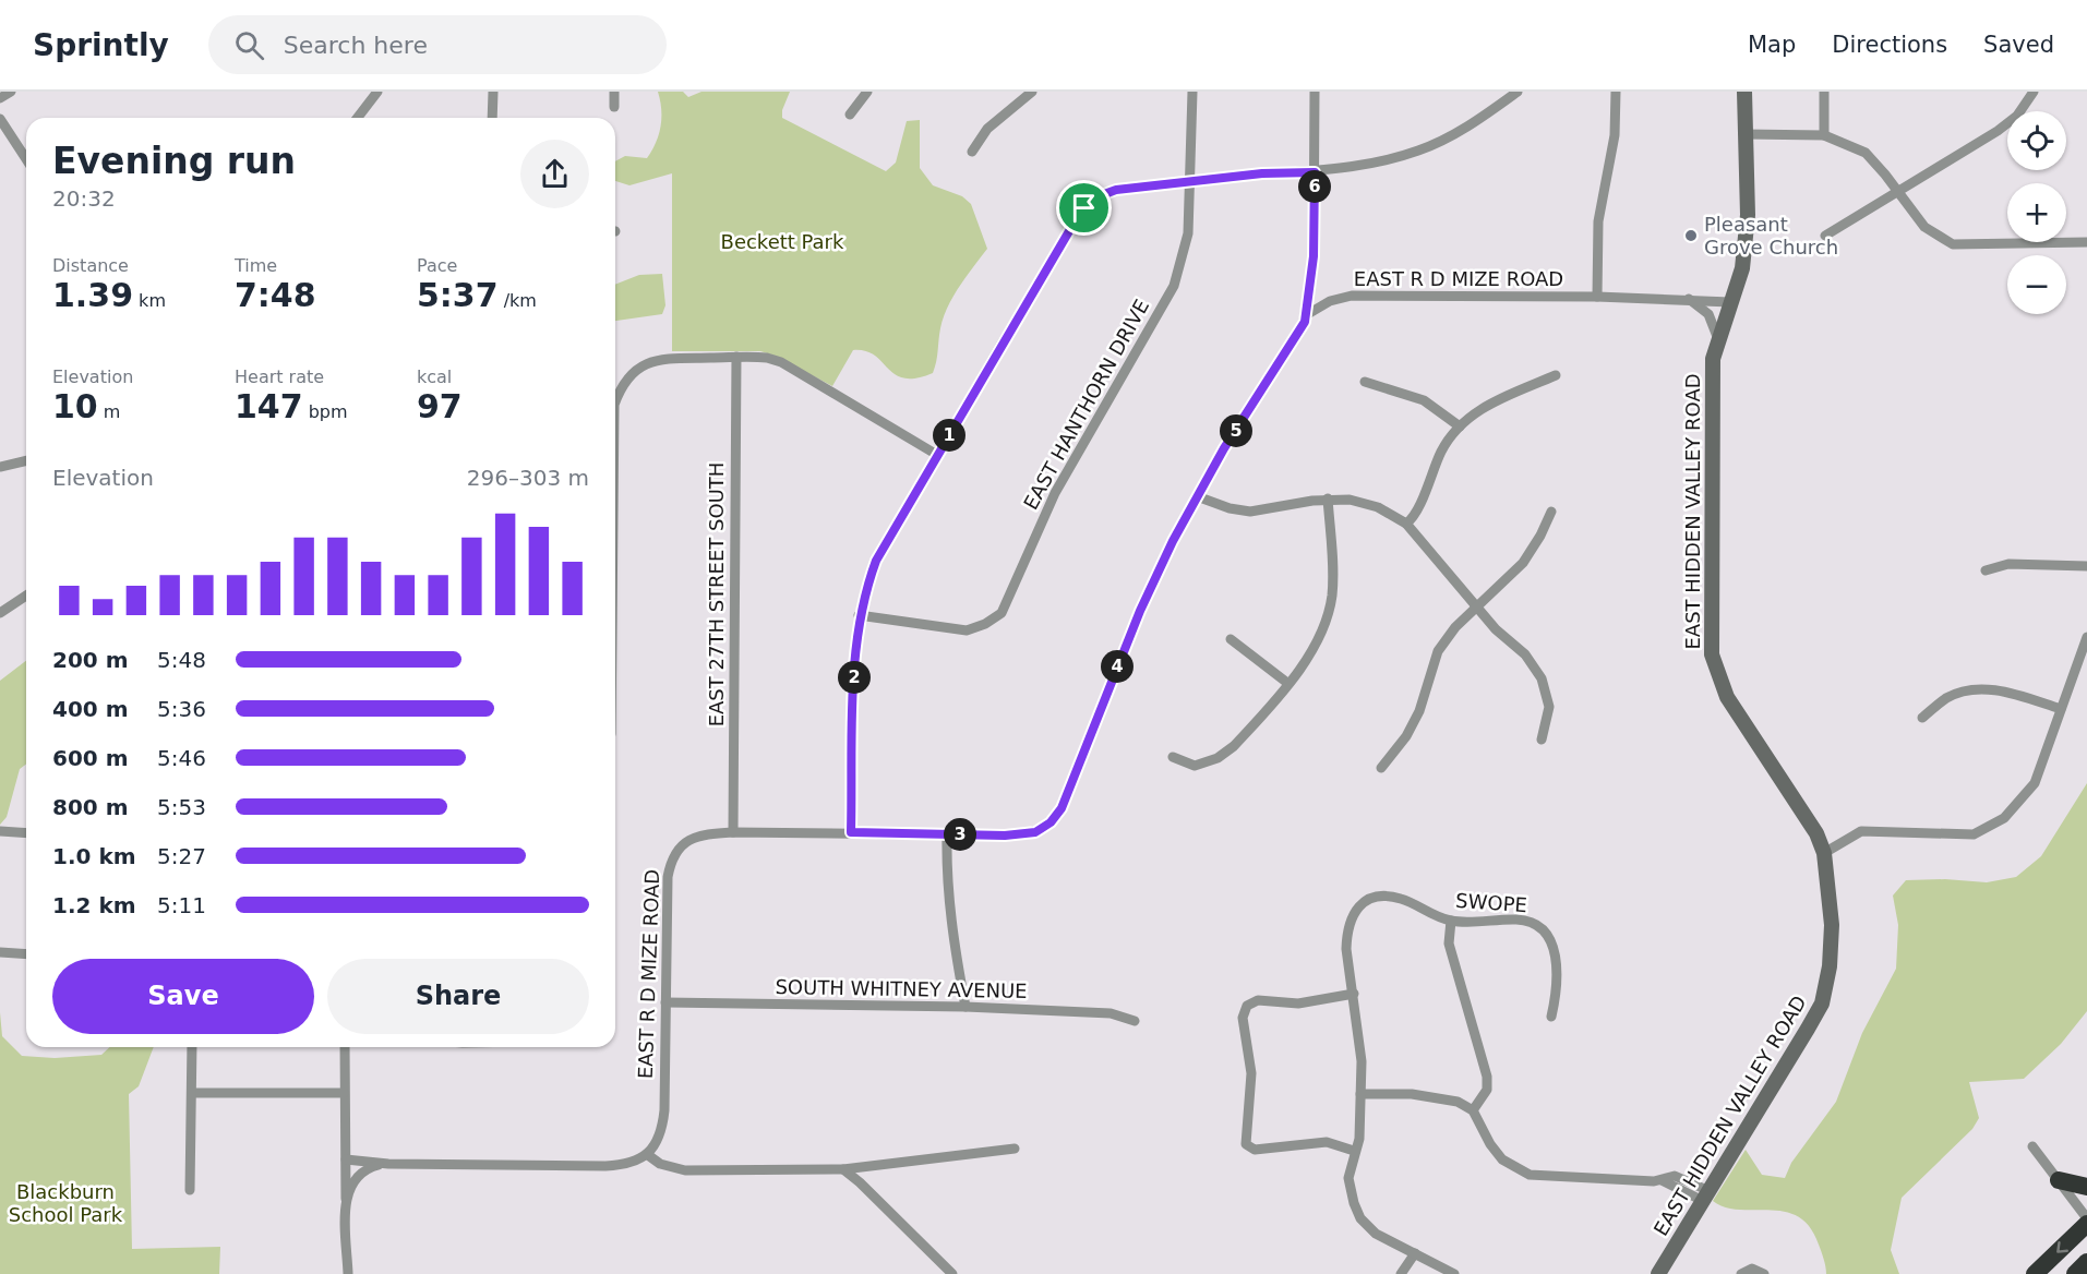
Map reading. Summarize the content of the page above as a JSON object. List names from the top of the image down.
{
  "streets": {
    "main road": ["EAST HIDDEN VALLEY ROAD"],
    "street": [
      "EAST R D MIZE ROAD",
      "EAST HANTHORN DRIVE",
      "EAST 27TH STREET SOUTH",
      "SWOPE",
      "SOUTH WHITNEY AVENUE"
    ]
  },
  "crossings": [
    ["EAST R D MIZE ROAD", "EAST HIDDEN VALLEY ROAD"],
    ["EAST R D MIZE ROAD", "EAST 27TH STREET SOUTH"],
    ["EAST R D MIZE ROAD", "SOUTH WHITNEY AVENUE"]
  ],
  "parks": ["Beckett Park", "Blackburn School Park"],
  "places": ["Pleasant Grove Church"],
  "page": {
    "header": "Sprintly",
    "search": "Search here",
    "nav": ["Map", "Directions", "Saved"],
    "map_buttons": ["+", "−"],
    "heading": ["Evening run", "20:32"],
    "pins": [
      "6",
      "5",
      "1",
      "4",
      "2",
      "3"
    ],
    "stats": [
      ["Distance", "1.39 km"],
      ["Time", "7:48"],
      ["Pace", "5:37 /km"],
      ["Elevation", "10 m"],
      ["Heart rate", "147 bpm"],
      ["kcal", "97"]
    ],
    "chart": ["Elevation", "296–303 m"],
    "list": [
      {
        "name": "200 m",
        "note": "5:48"
      },
      {
        "name": "400 m",
        "note": "5:36"
      },
      {
        "name": "600 m",
        "note": "5:46"
      },
      {
        "name": "800 m",
        "note": "5:53"
      },
      {
        "name": "1.0 km",
        "note": "5:27"
      },
      {
        "name": "1.2 km",
        "note": "5:11"
      }
    ],
    "buttons": ["Save", "Share"]
  }
}
